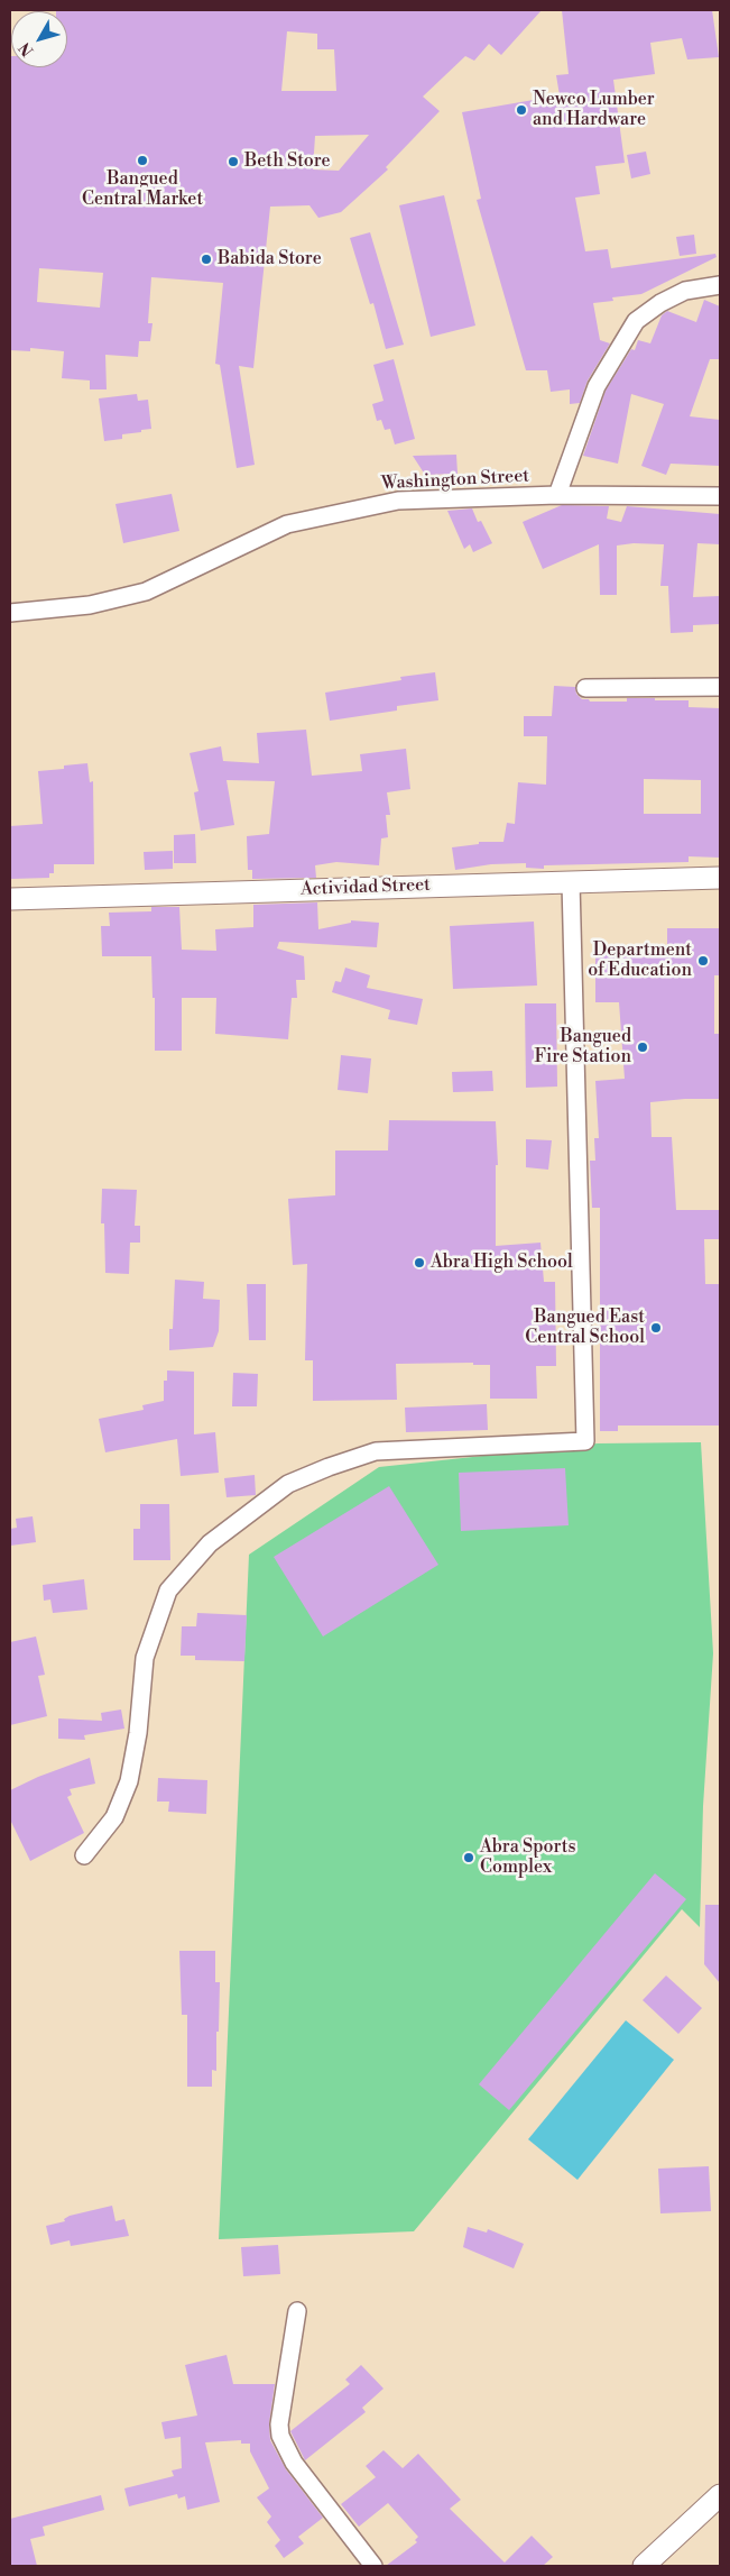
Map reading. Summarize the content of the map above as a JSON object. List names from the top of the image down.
{
  "streets": {
    "street": ["Washington Street", "Actividad Street"]
  },
  "places": [
    "Newco Lumber and Hardware",
    "Bangued Central Market",
    "Beth Store",
    "Babida Store",
    "Department of Education",
    "Bangued Fire Station",
    "Abra High School",
    "Bangued East Central School",
    "Abra Sports Complex"
  ],
  "north": "bottom left"
}
